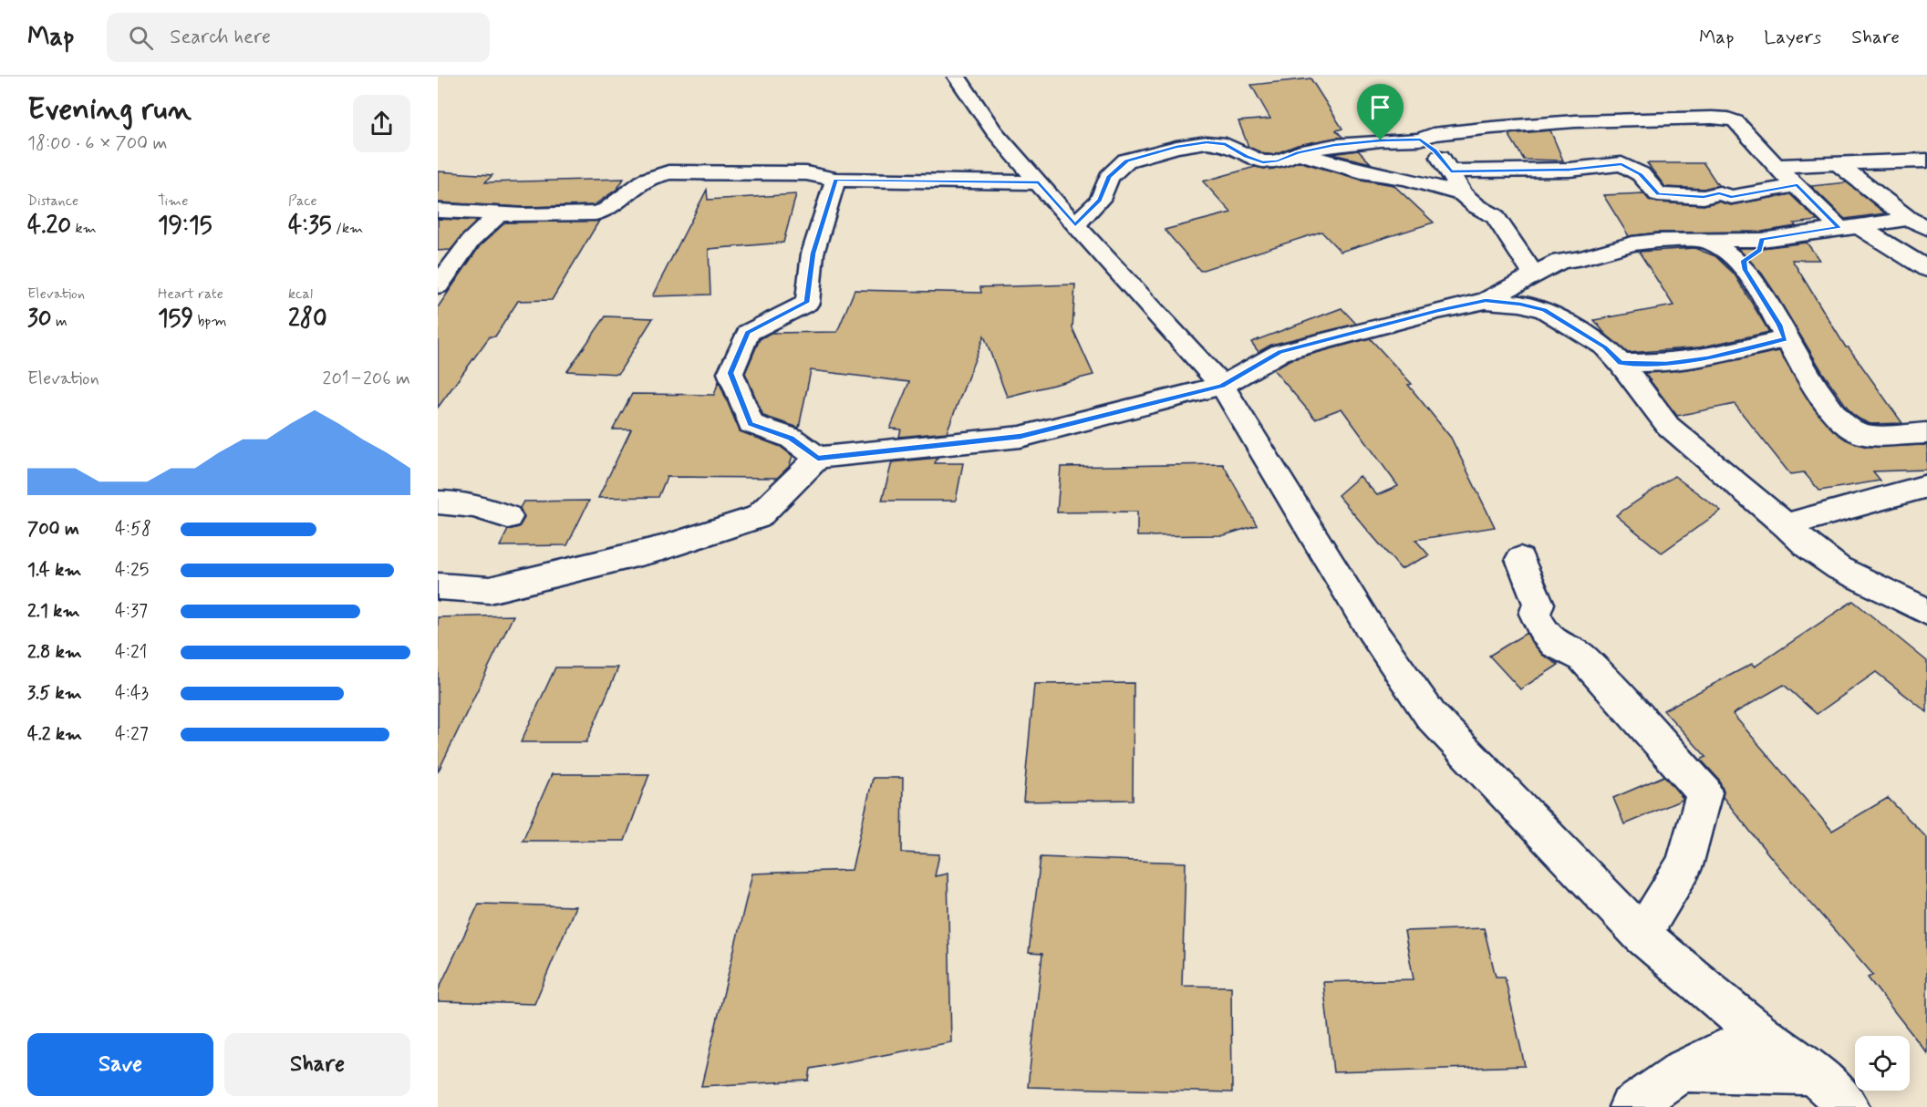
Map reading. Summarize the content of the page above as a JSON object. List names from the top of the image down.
{
  "page": {
    "header": "Map",
    "search": "Search here",
    "nav": ["Map", "Layers", "Share"],
    "heading": ["Evening run", "18:00 · 6 × 700 m"],
    "stats": [
      ["Distance", "4.20 km"],
      ["Time", "19:15"],
      ["Pace", "4:35 /km"],
      ["Elevation", "30 m"],
      ["Heart rate", "159 bpm"],
      ["kcal", "280"]
    ],
    "chart": ["Elevation", "201–206 m"],
    "list": [
      {
        "name": "700 m",
        "note": "4:58"
      },
      {
        "name": "1.4 km",
        "note": "4:25"
      },
      {
        "name": "2.1 km",
        "note": "4:37"
      },
      {
        "name": "2.8 km",
        "note": "4:21"
      },
      {
        "name": "3.5 km",
        "note": "4:43"
      },
      {
        "name": "4.2 km",
        "note": "4:27"
      }
    ],
    "buttons": ["Save", "Share"]
  }
}
